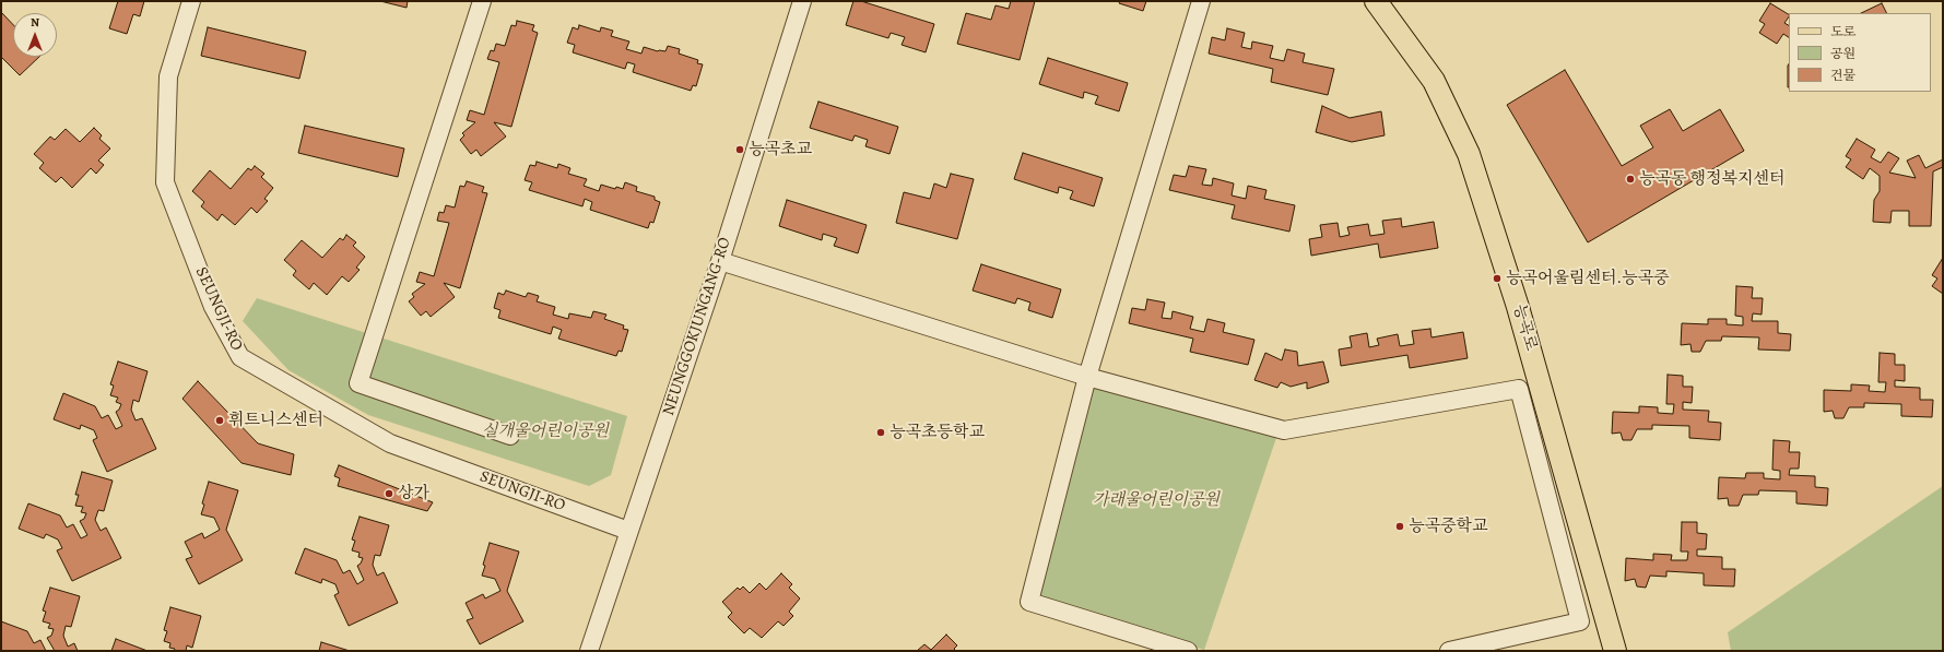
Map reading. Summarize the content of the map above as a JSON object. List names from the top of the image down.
{
  "streets": {
    "main road": ["능곡로"],
    "street": ["SEUNGJI-RO", "NEUNGGOKJUNGANG-RO"]
  },
  "crossings": [
    ["SEUNGJI-RO", "NEUNGGOKJUNGANG-RO"]
  ],
  "parks": ["실개울어린이공원", "가래울어린이공원"],
  "places": [
    "능곡초교",
    "능곡동 행정복지센터",
    "능곡어울림센터.능곡중",
    "휘트니스센터",
    "능곡초등학교",
    "상가",
    "능곡중학교"
  ],
  "legend": ["도로", "공원", "건물"],
  "north": "top"
}
